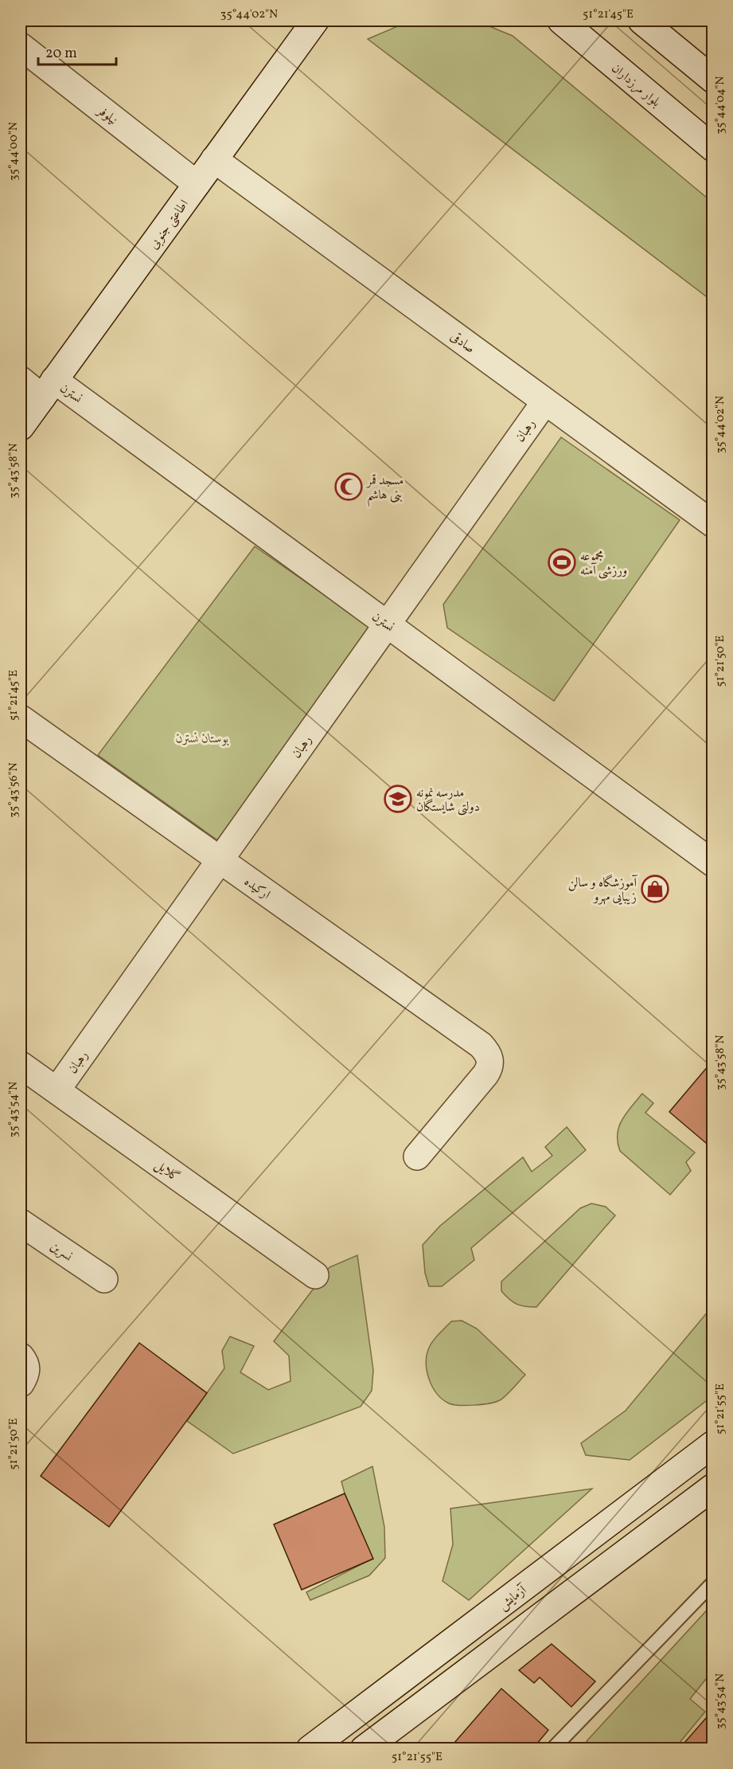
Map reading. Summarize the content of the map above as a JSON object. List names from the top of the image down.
{
  "streets": {
    "street": [
      "بلوار مرزداران",
      "نیلوفر",
      "اطاعتی جنوبی",
      "صادقی",
      "نسترن",
      "رهبان",
      "ارکیده",
      "گلایل",
      "نسرین",
      "آزمایش"
    ]
  },
  "crossings": [
    ["نیلوفر", "اطاعتی جنوبی"],
    ["اطاعتی جنوبی", "صادقی"],
    ["اطاعتی جنوبی", "نسترن"],
    ["صادقی", "رهبان"],
    ["نسترن", "رهبان"],
    ["رهبان", "ارکیده"],
    ["رهبان", "گلایل"]
  ],
  "parks": ["بوستان نسترن"],
  "places": {
    "mosque": ["مسجد قمر بنی هاشم"],
    "sports": ["مجموعه ورزشی آمنه"],
    "school or university": ["مدرسه نمونه دولتی شایستگان"],
    "shop": ["آموزشگاه و سالن زیبایی مهرو"]
  },
  "scale_bar": "20 m",
  "coordinates": [
    "35°44'02\"N",
    "51°21'45\"E",
    "35°44'04\"N",
    "35°44'00\"N",
    "35°43'58\"N",
    "51°21'50\"E",
    "35°43'56\"N",
    "35°43'54\"N",
    "51°21'55\"E"
  ]
}
